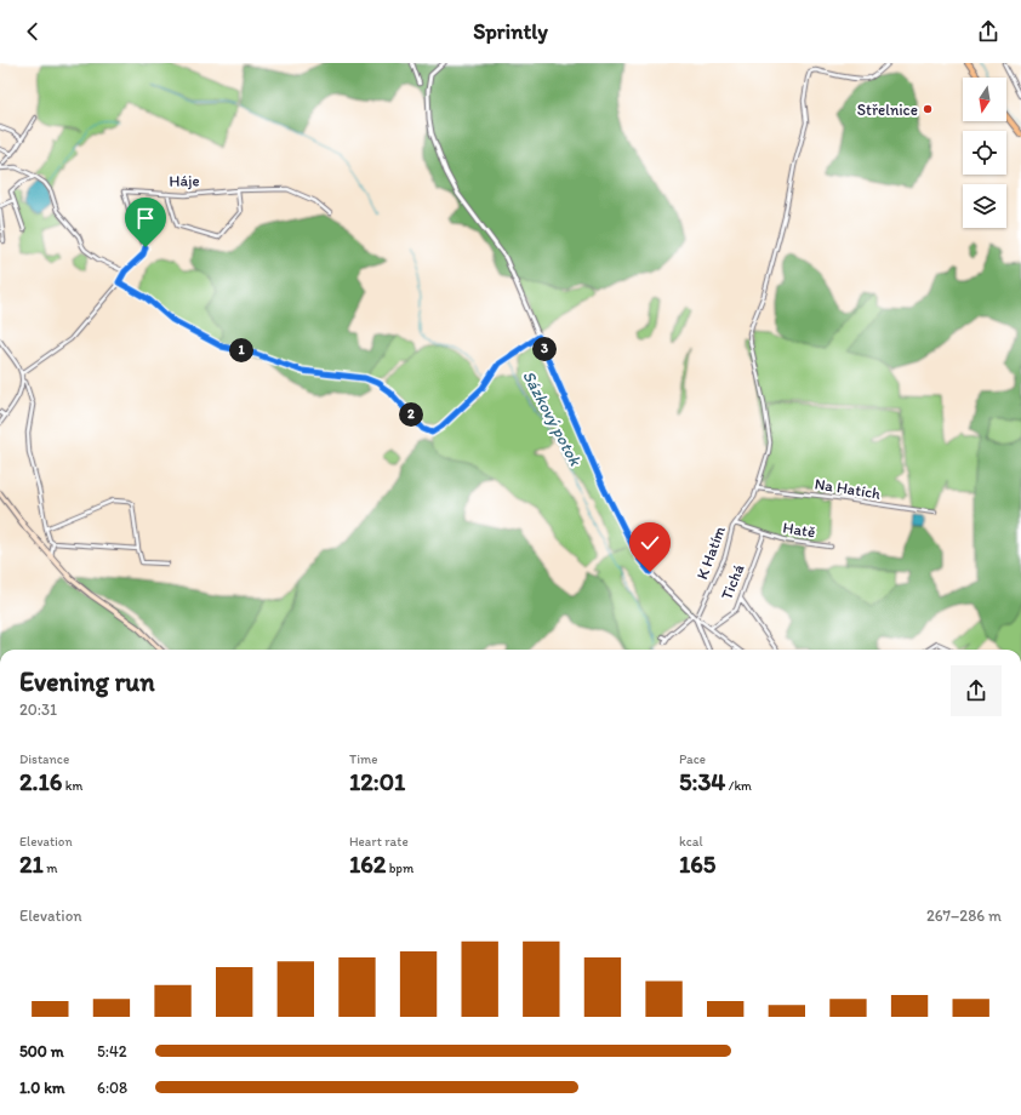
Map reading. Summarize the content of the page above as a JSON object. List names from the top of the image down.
{
  "streets": {
    "street": [
      "Háje",
      "Na Hatích",
      "Hatě",
      "K Hatím",
      "Tichá"
    ]
  },
  "crossings": [
    ["Hatě", "K Hatím"],
    ["Hatě", "Tichá"],
    ["K Hatím", "Tichá"]
  ],
  "water": ["Sázkový potok"],
  "places": ["Střelnice"],
  "north": "bottom",
  "page": {
    "header": "Sprintly",
    "pins": ["3", "1", "2"],
    "heading": ["Evening run", "20:31"],
    "stats": [
      ["Distance", "2.16 km"],
      ["Time", "12:01"],
      ["Pace", "5:34 /km"],
      ["Elevation", "21 m"],
      ["Heart rate", "162 bpm"],
      ["kcal", "165"]
    ],
    "chart": ["Elevation", "267–286 m"],
    "list": [
      {
        "name": "500 m",
        "note": "5:42"
      },
      {
        "name": "1.0 km",
        "note": "6:08"
      }
    ]
  }
}
